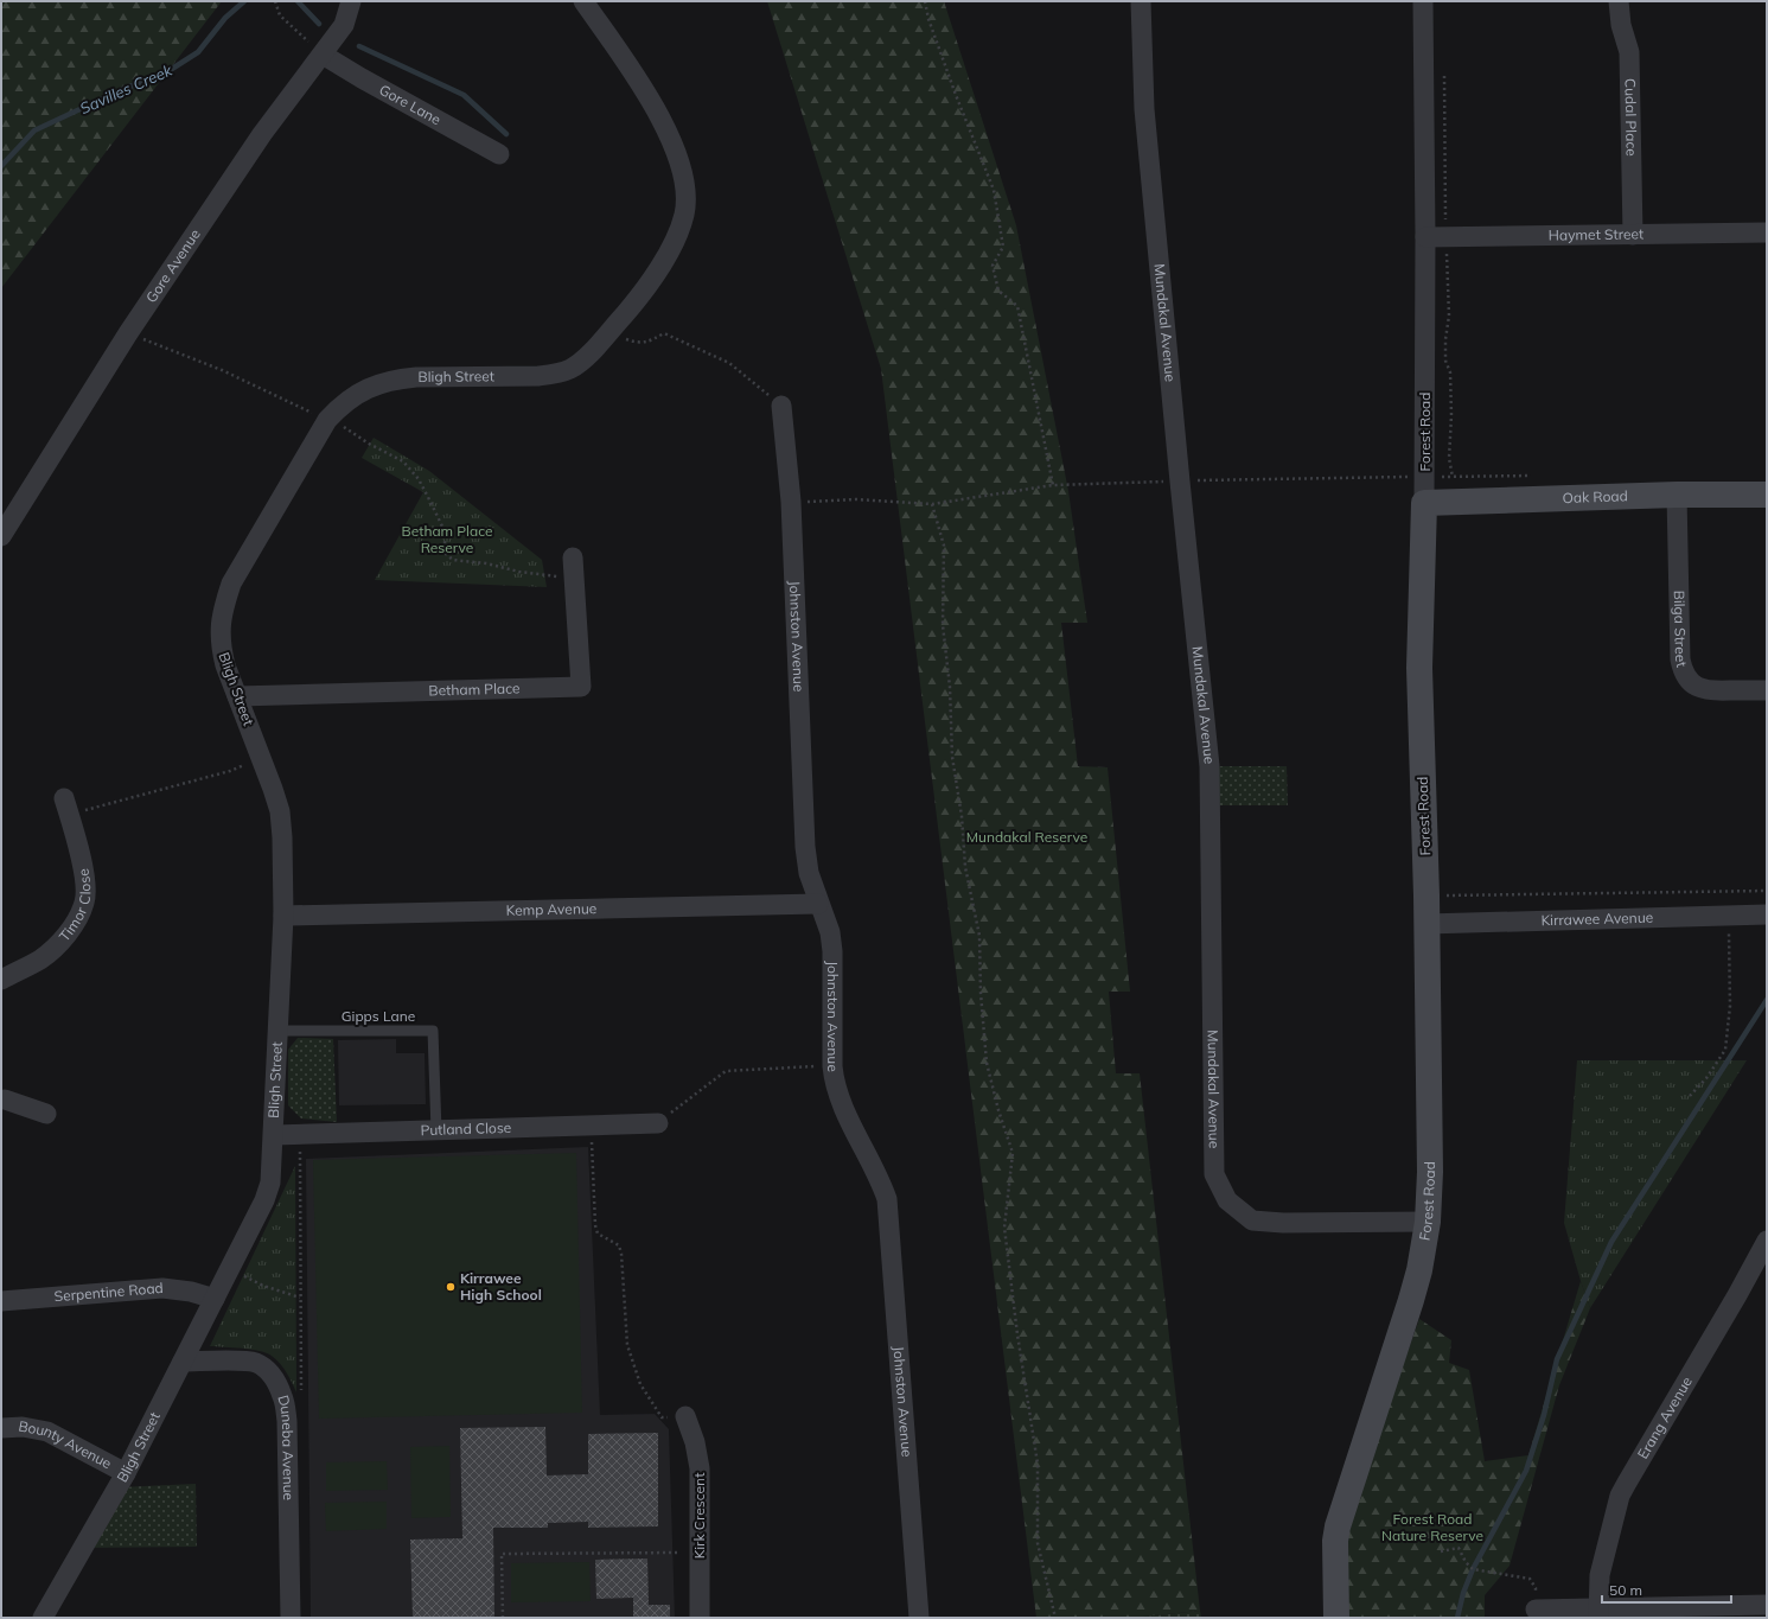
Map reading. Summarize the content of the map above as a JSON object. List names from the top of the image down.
{
  "streets": {
    "street": [
      "Gore Lane",
      "Cudal Place",
      "Haymet Street",
      "Gore Avenue",
      "Mundakal Avenue",
      "Bligh Street",
      "Forest Road",
      "Oak Road",
      "Bilga Street",
      "Johnston Avenue",
      "Betham Place",
      "Timor Close",
      "Kemp Avenue",
      "Kirrawee Avenue",
      "Putland Close",
      "Serpentine Road",
      "Erang Avenue",
      "Bounty Avenue",
      "Duneba Avenue",
      "Kirk Crescent"
    ],
    "lane": ["Gipps Lane"]
  },
  "crossings": [
    ["Gore Lane", "Gore Avenue"],
    ["Cudal Place", "Haymet Street"],
    ["Haymet Street", "Forest Road"],
    ["Mundakal Avenue", "Forest Road"],
    ["Bligh Street", "Betham Place"],
    ["Bligh Street", "Kemp Avenue"],
    ["Bligh Street", "Gipps Lane"],
    ["Bligh Street", "Putland Close"],
    ["Bligh Street", "Serpentine Road"],
    ["Bligh Street", "Bounty Avenue"],
    ["Bligh Street", "Duneba Avenue"],
    ["Forest Road", "Oak Road"],
    ["Forest Road", "Kirrawee Avenue"],
    ["Oak Road", "Bilga Street"],
    ["Johnston Avenue", "Kemp Avenue"],
    ["Gipps Lane", "Putland Close"]
  ],
  "water": ["Savilles Creek"],
  "parks": ["Betham Place Reserve", "Mundakal Reserve", "Forest Road Nature Reserve"],
  "places": ["Kirrawee High School"],
  "scale_bar": "50 m"
}
